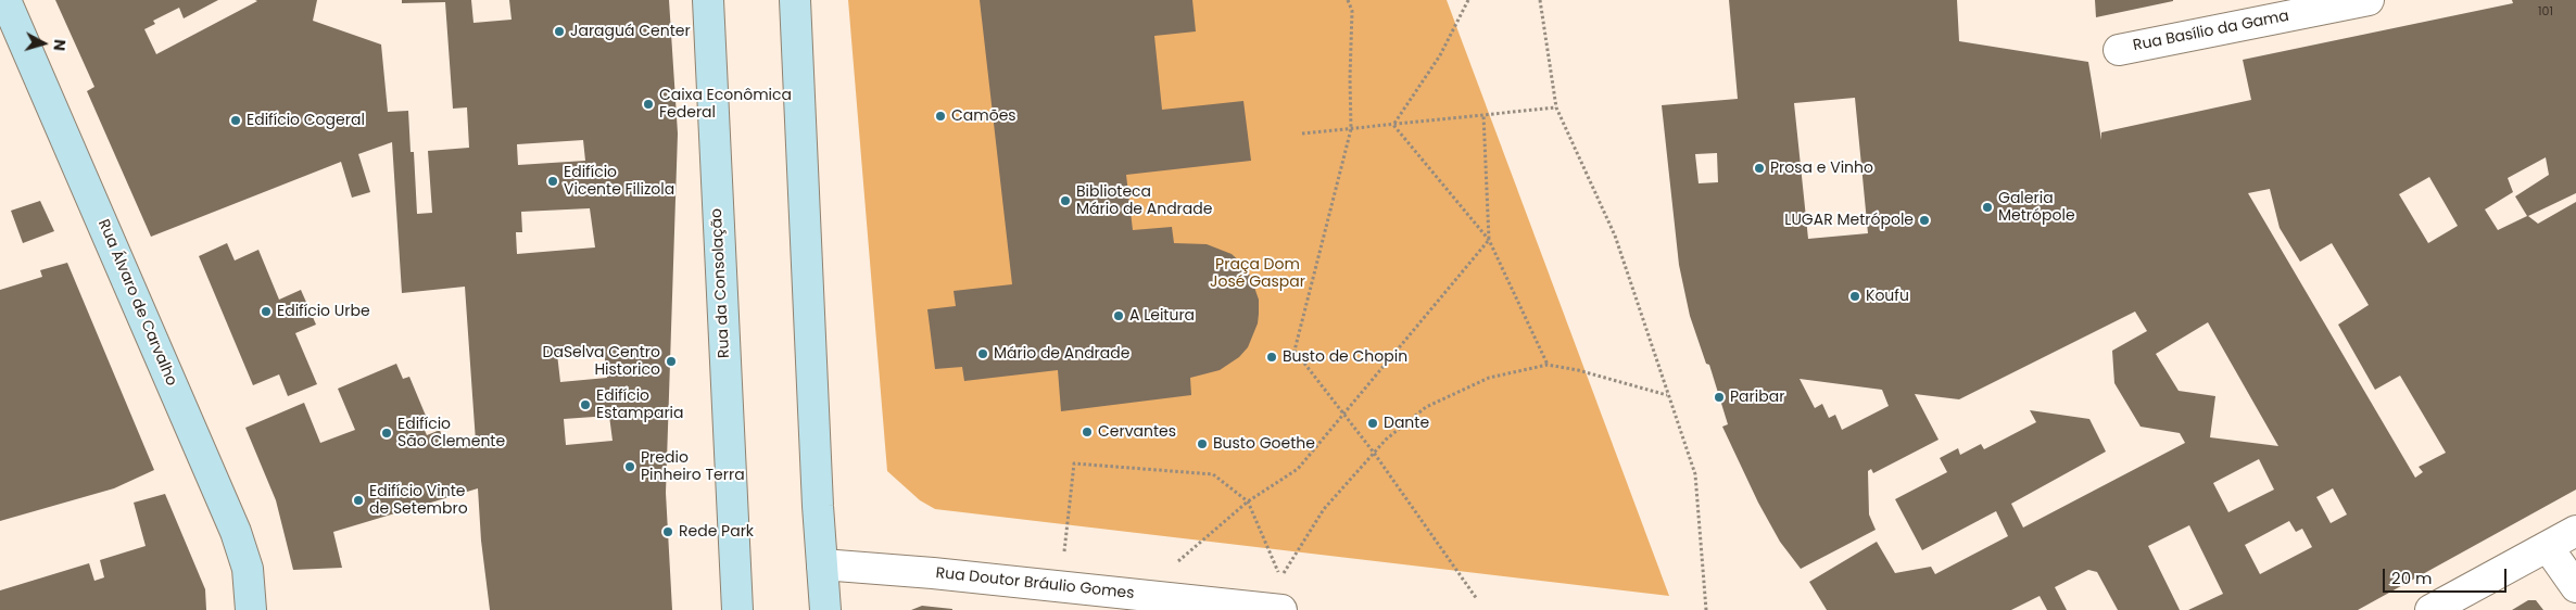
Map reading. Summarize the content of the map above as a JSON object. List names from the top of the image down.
{
  "streets": {
    "street": [
      "Rua Basílio da Gama",
      "Rua da Consolação",
      "Rua Álvaro de Carvalho",
      "Rua Doutor Bráulio Gomes"
    ]
  },
  "parks": ["Praça Dom José Gaspar"],
  "places": [
    "Jaraguá Center",
    "Caixa Econômica Federal",
    "Camões",
    "Edifício Cogeral",
    "Prosa e Vinho",
    "Edifício Vicente Filizola",
    "Biblioteca Mário de Andrade",
    "Galeria Metrópole",
    "LUGAR Metrópole",
    "Koufu",
    "Edifício Urbe",
    "A Leitura",
    "Mário de Andrade",
    "Busto de Chopin",
    "DaSelva Centro Historico",
    "Paribar",
    "Edifício Estamparia",
    "Dante",
    "Cervantes",
    "Edifício São Clemente",
    "Busto Goethe",
    "Predio Pinheiro Terra",
    "Edifício Vinte de Setembro",
    "Rede Park"
  ],
  "house_numbers": ["101"],
  "scale_bar": "20 m",
  "north": "right"
}
